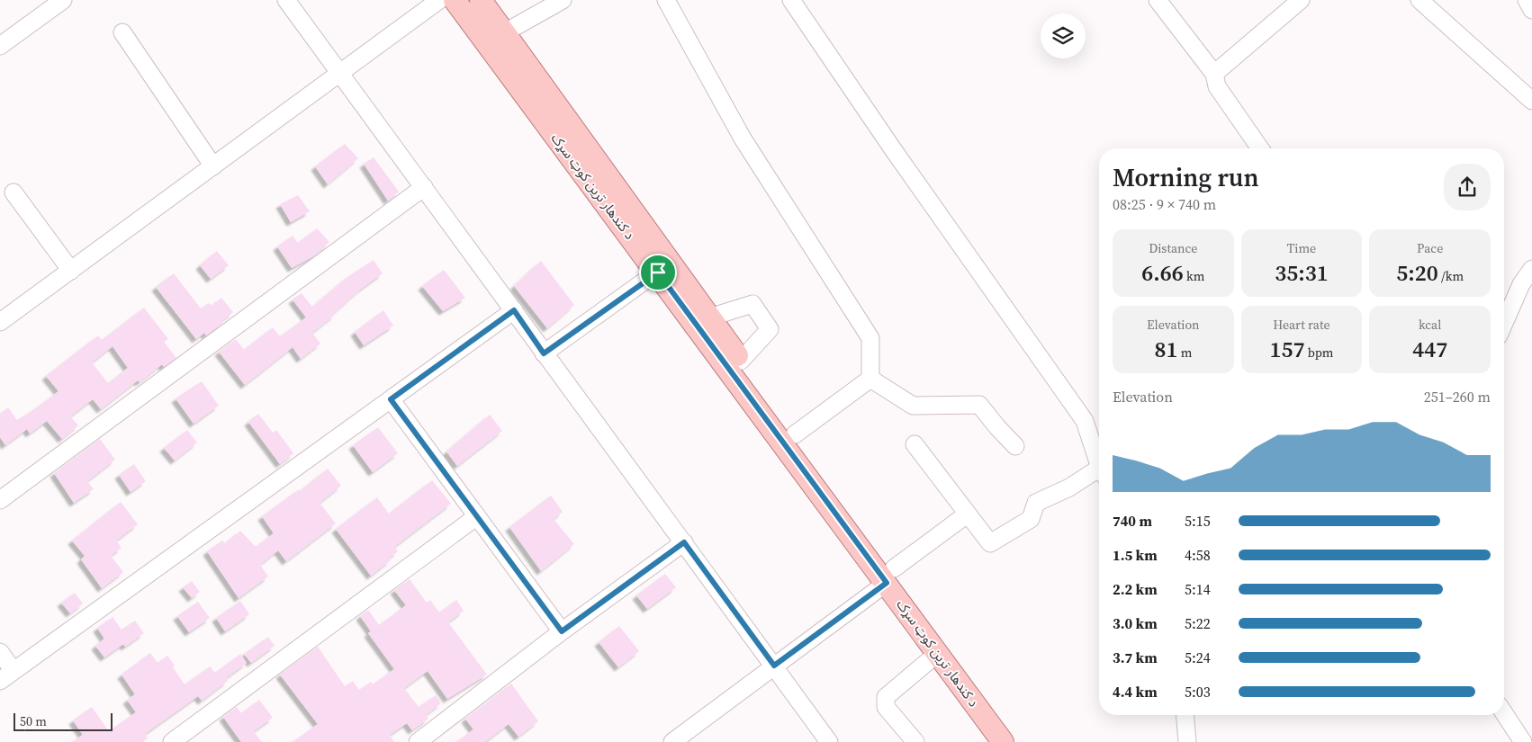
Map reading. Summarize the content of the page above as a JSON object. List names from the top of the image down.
{
  "streets": {
    "main road": ["د کندهار ترين کوټ سړک"]
  },
  "scale_bar": "50 m",
  "page": {
    "heading": ["Morning run", "08:25 · 9 × 740 m"],
    "stats": [
      ["Distance", "6.66 km"],
      ["Time", "35:31"],
      ["Pace", "5:20 /km"],
      ["Elevation", "81 m"],
      ["Heart rate", "157 bpm"],
      ["kcal", "447"]
    ],
    "chart": ["Elevation", "251–260 m"],
    "list": [
      {
        "name": "740 m",
        "note": "5:15"
      },
      {
        "name": "1.5 km",
        "note": "4:58"
      },
      {
        "name": "2.2 km",
        "note": "5:14"
      },
      {
        "name": "3.0 km",
        "note": "5:22"
      },
      {
        "name": "3.7 km",
        "note": "5:24"
      },
      {
        "name": "4.4 km",
        "note": "5:03"
      }
    ],
    "scale": "50 m"
  }
}
